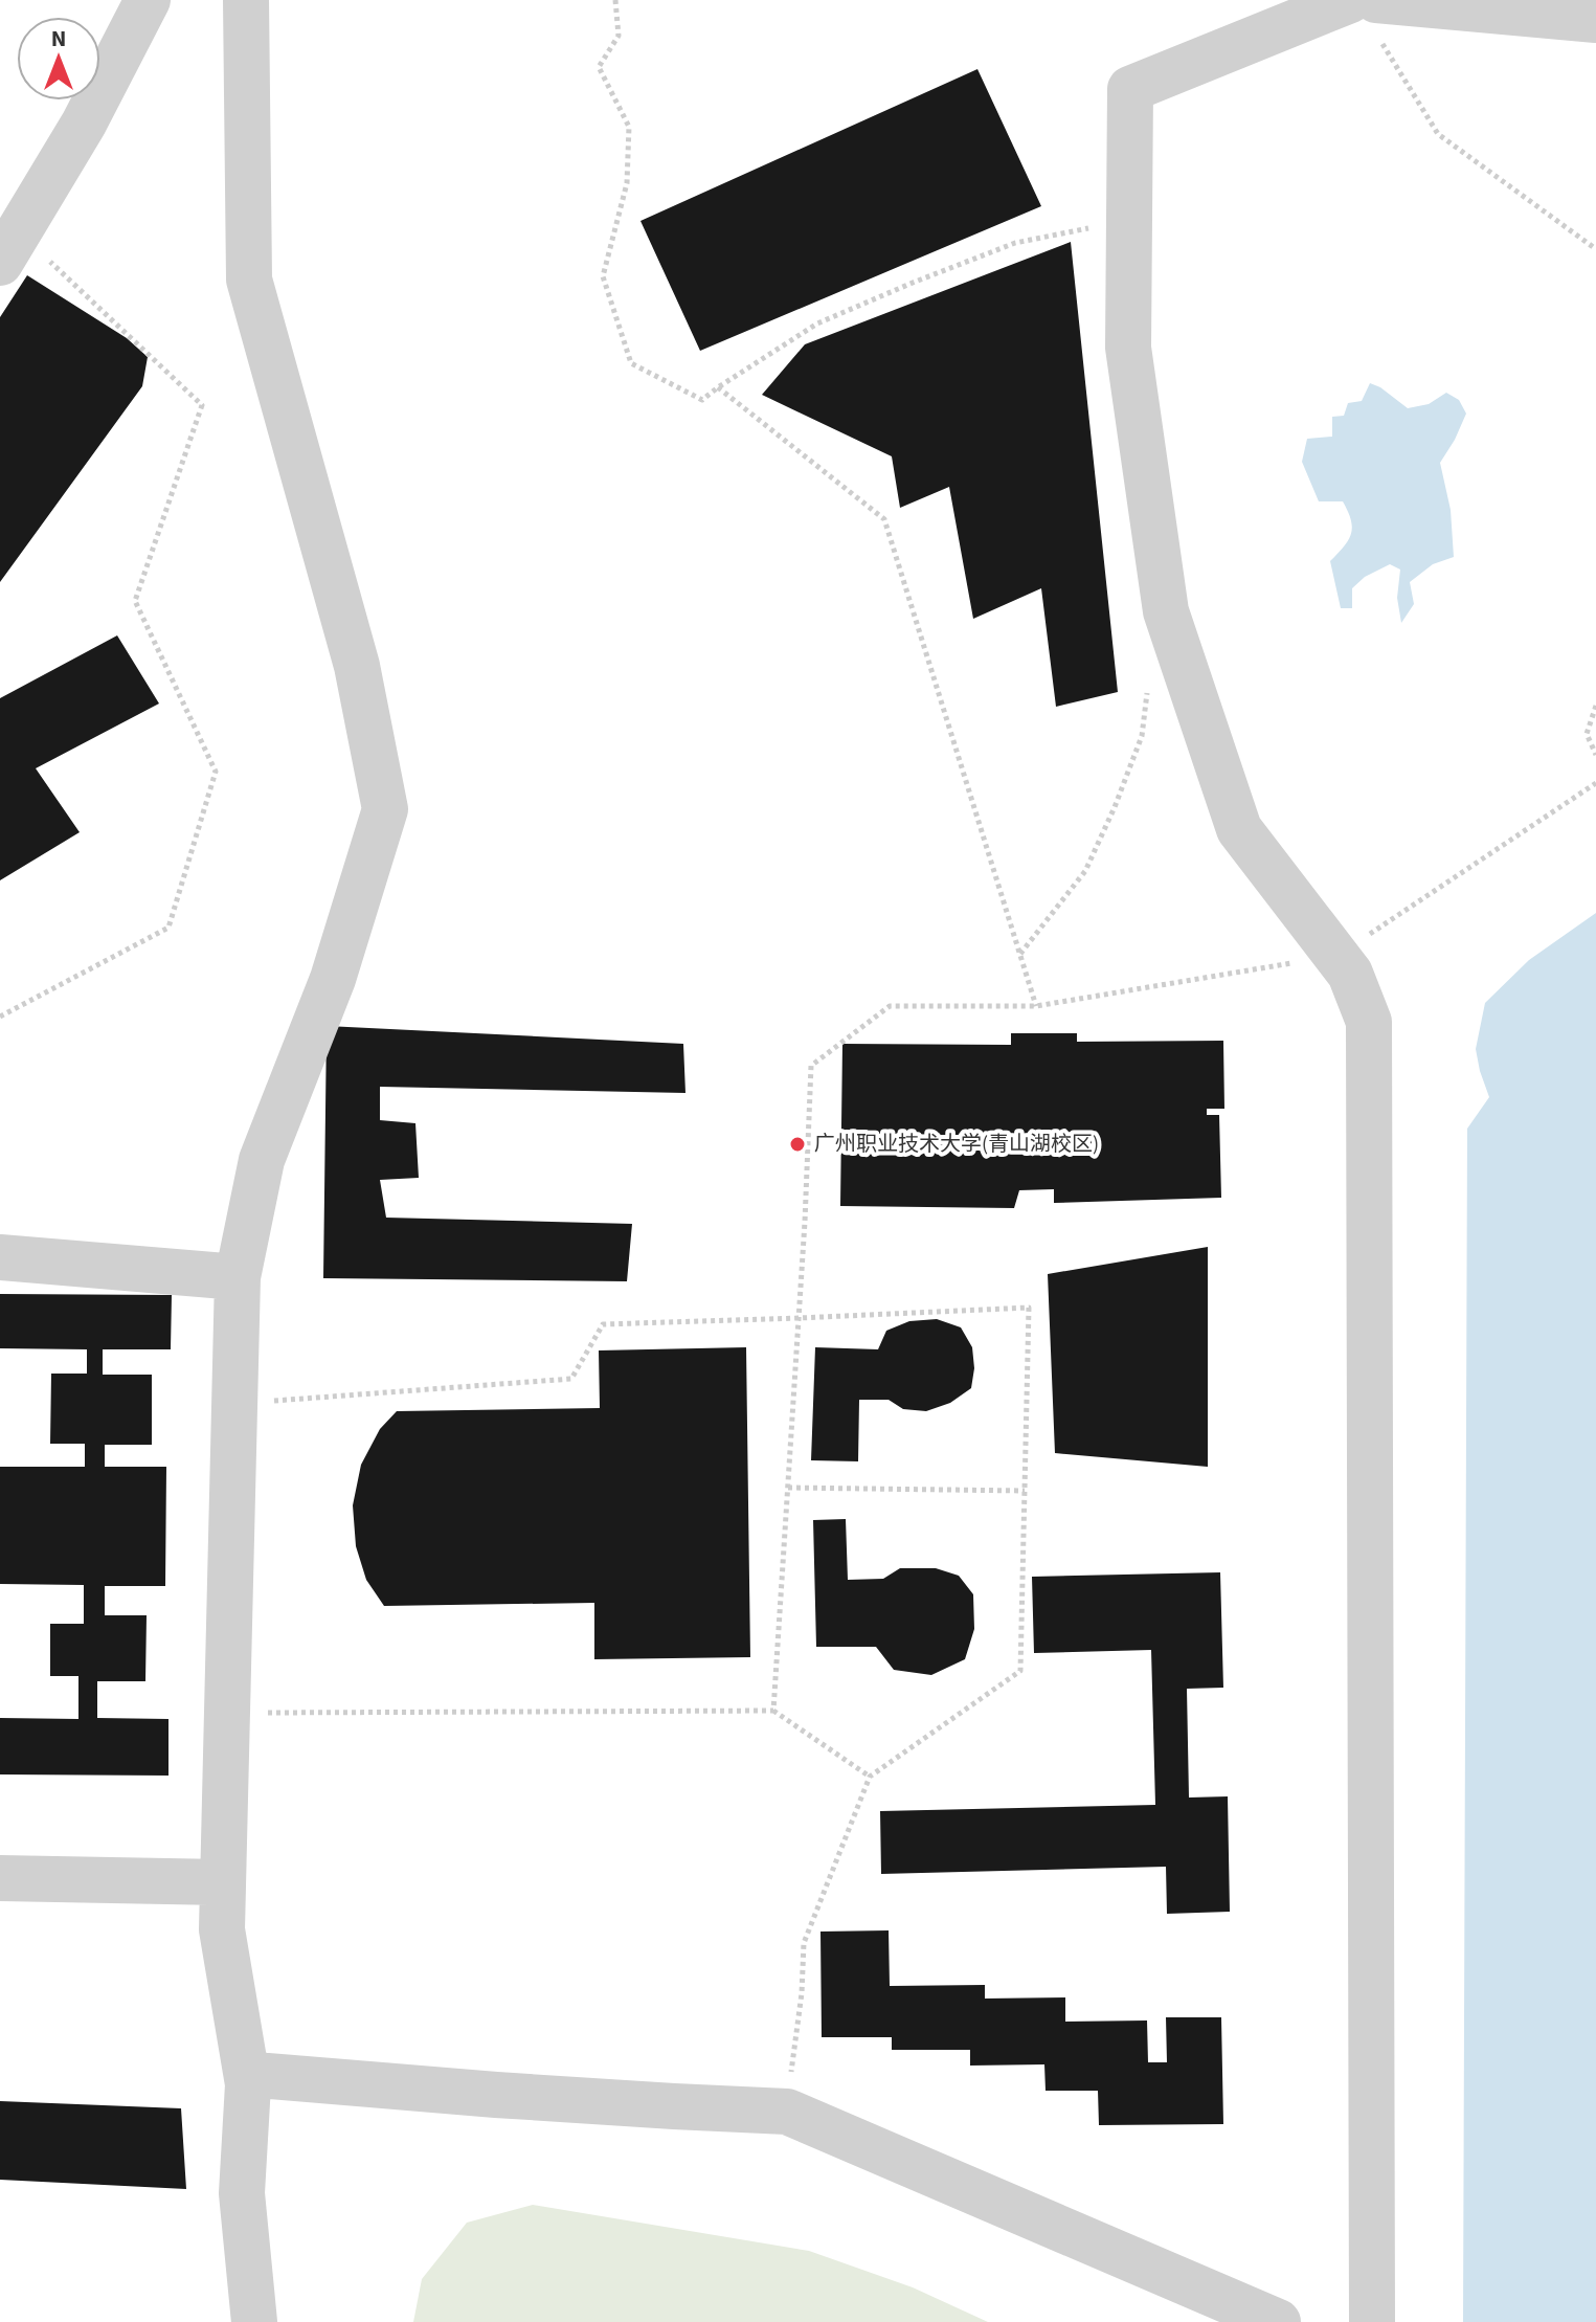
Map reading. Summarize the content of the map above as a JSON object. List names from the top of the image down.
{
  "places": ["广州职业技术大学(青山湖校区)"],
  "north": "top"
}
